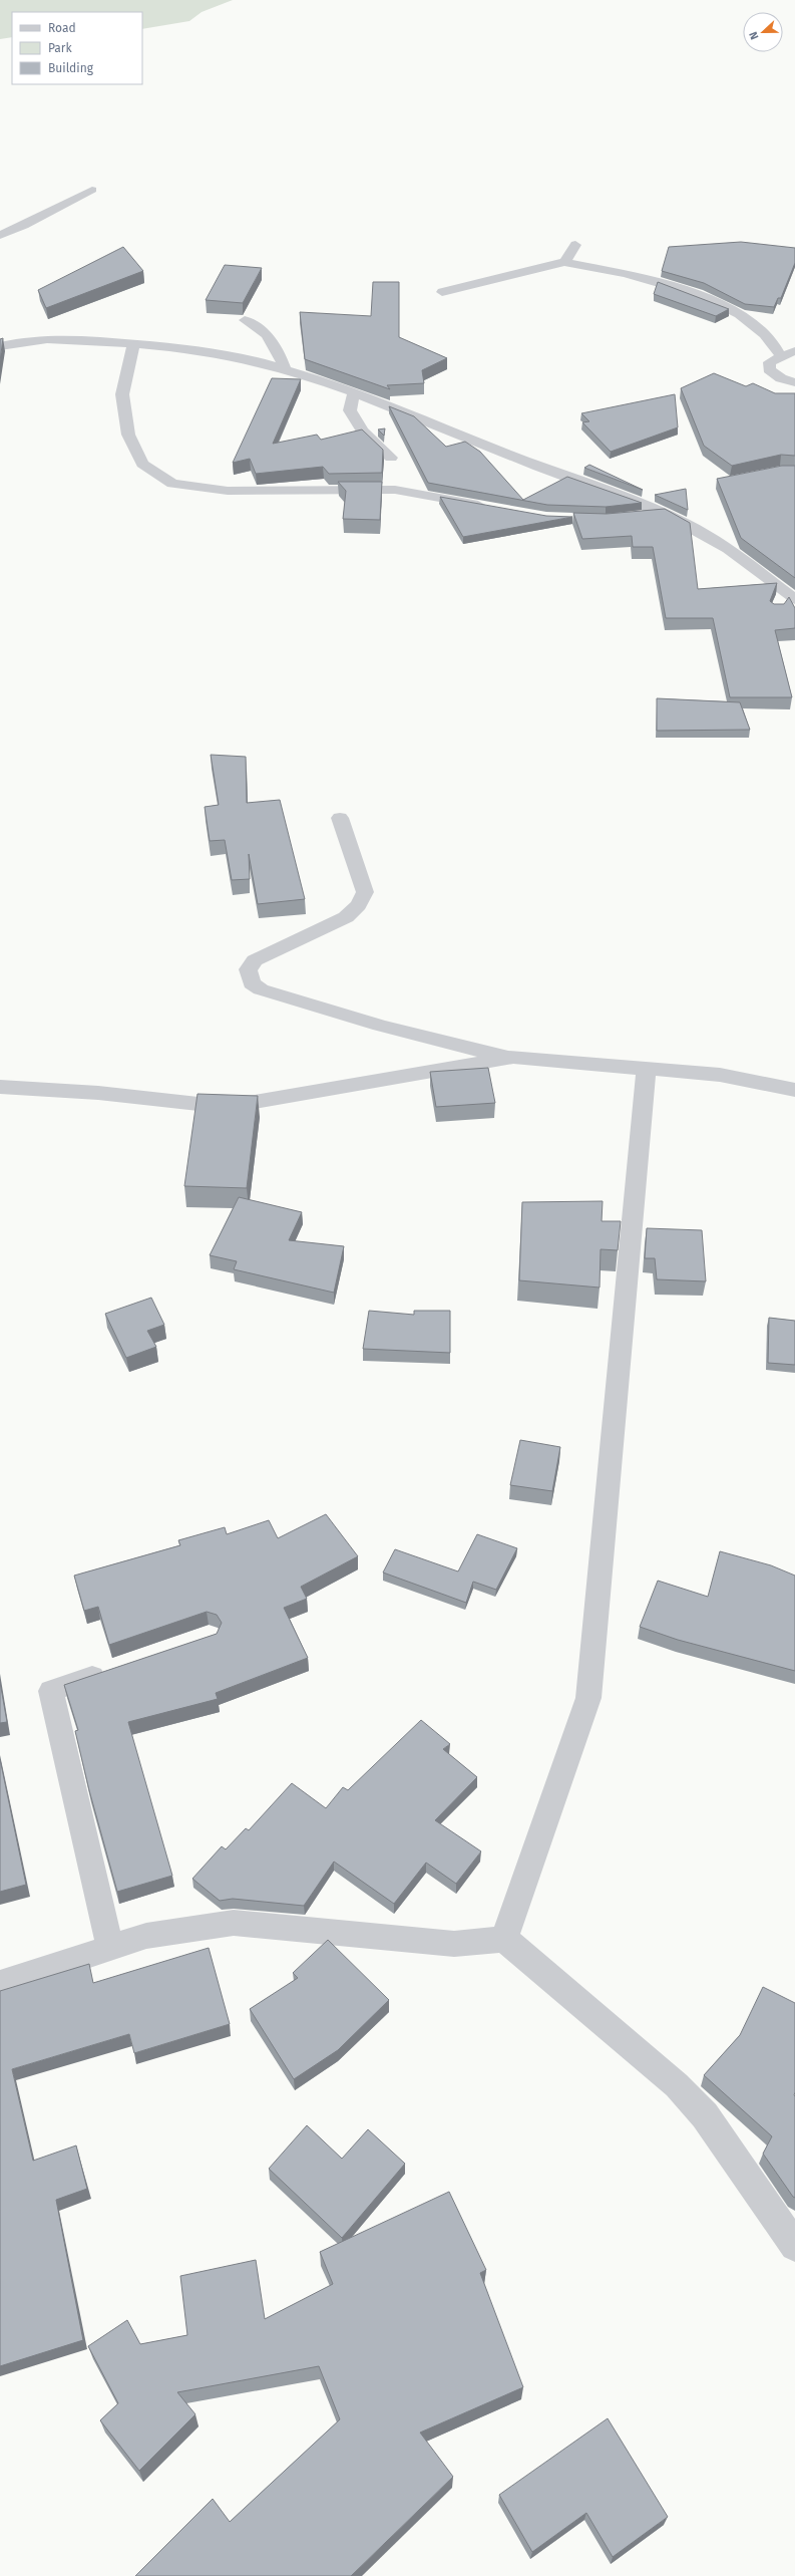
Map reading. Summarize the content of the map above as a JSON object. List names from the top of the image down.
{
  "legend": ["Road", "Park", "Building"],
  "north": "left"
}
